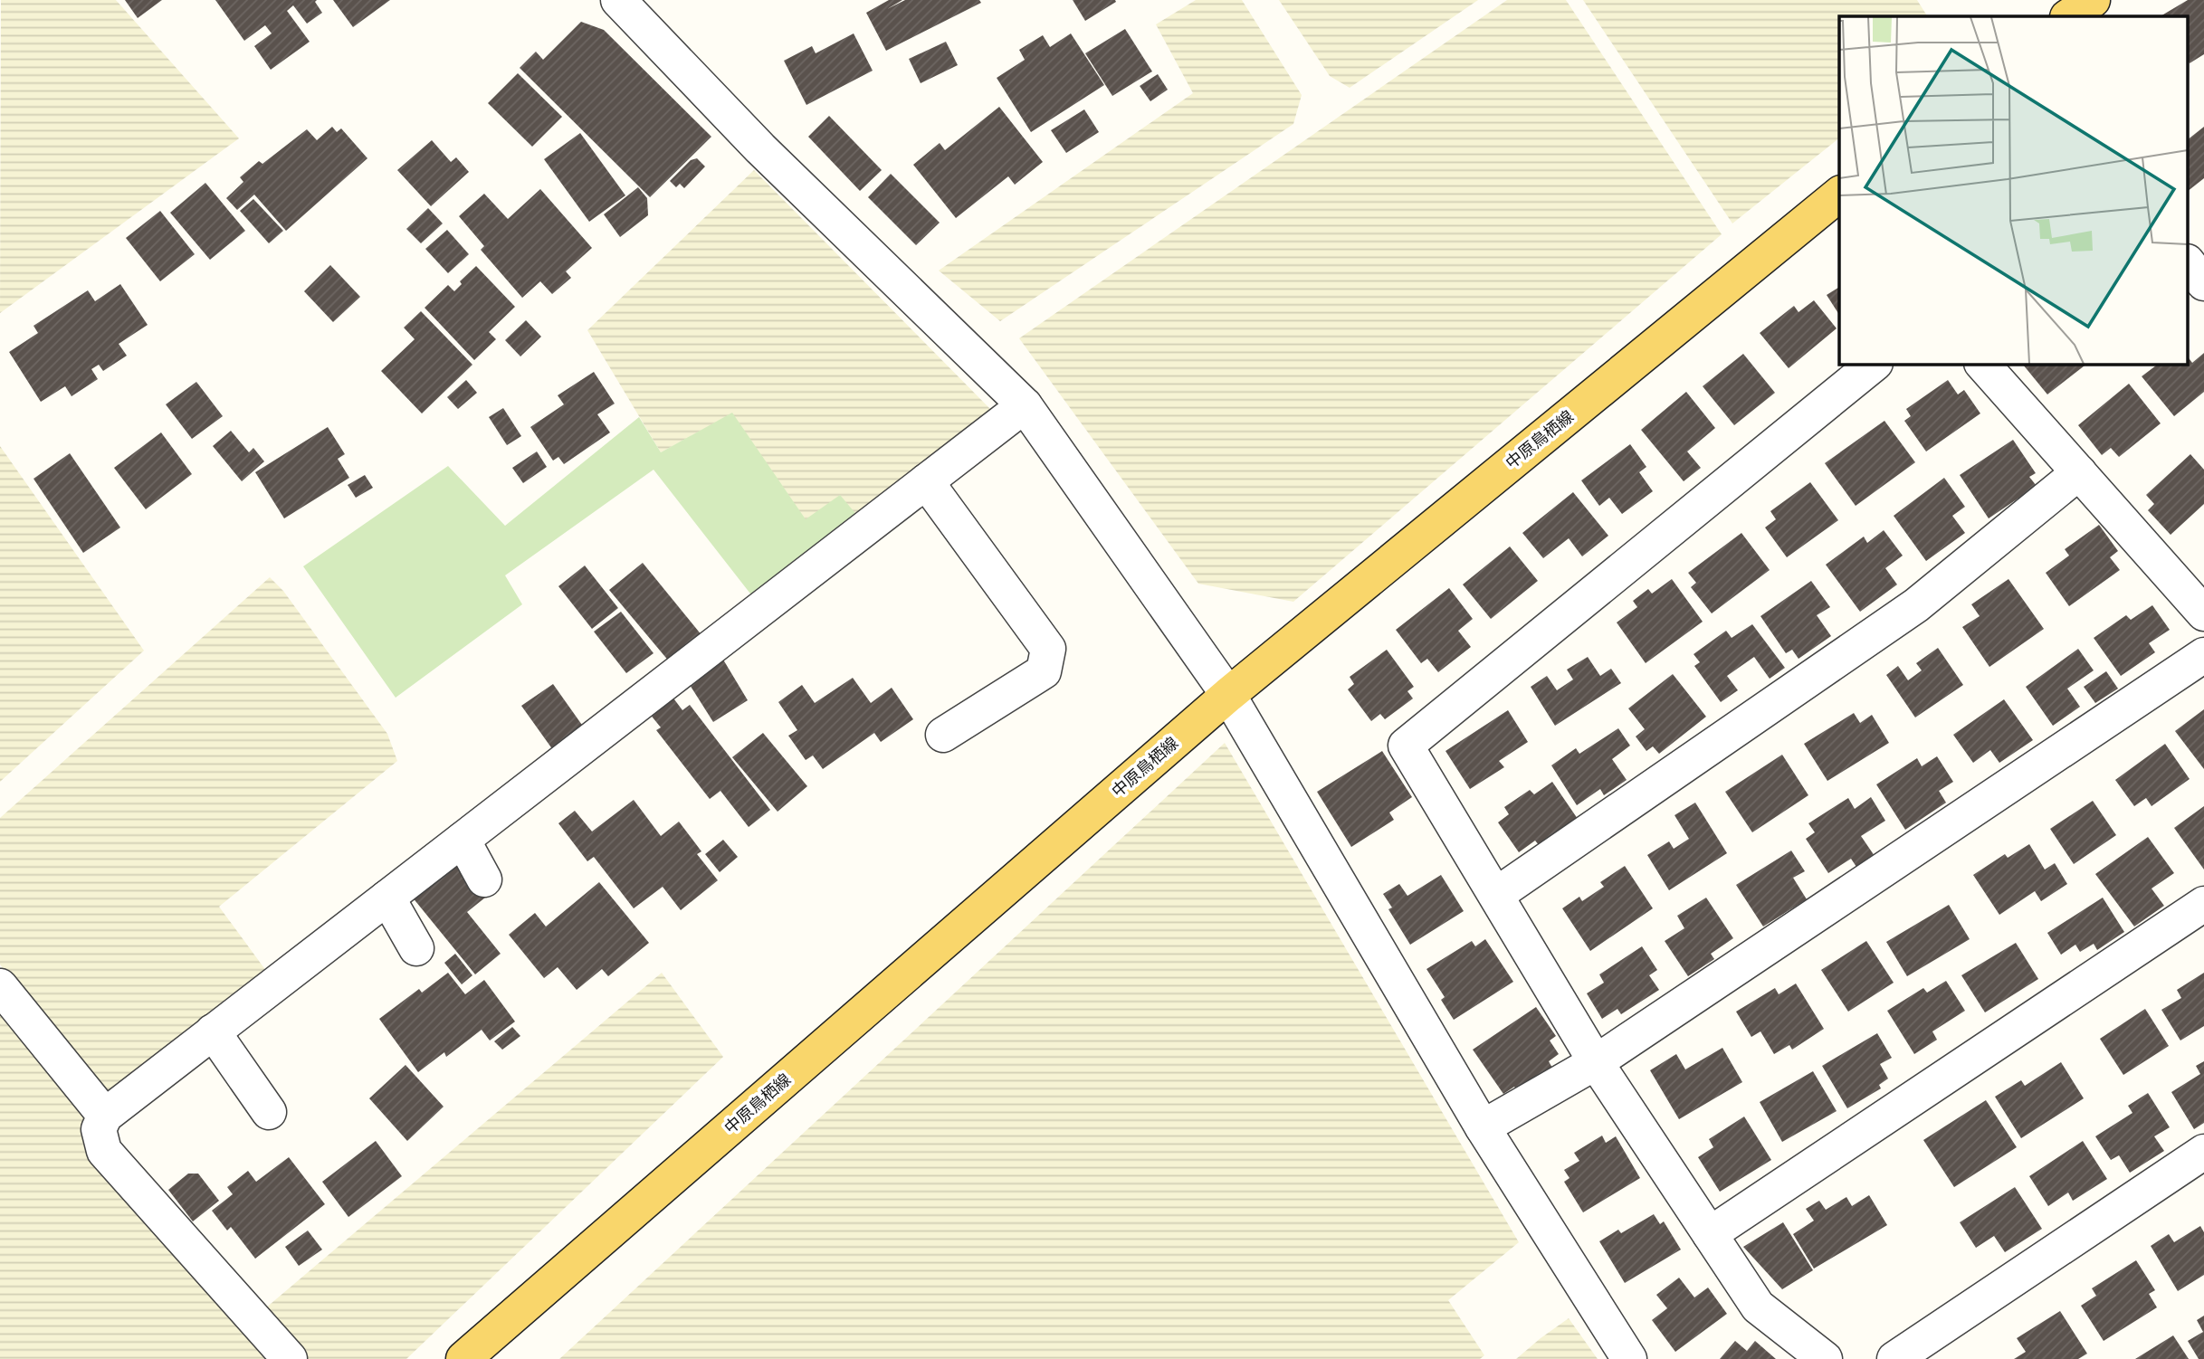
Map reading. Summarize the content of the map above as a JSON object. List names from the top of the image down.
{
  "streets": {
    "main road": ["中原鳥栖線"]
  }
}
